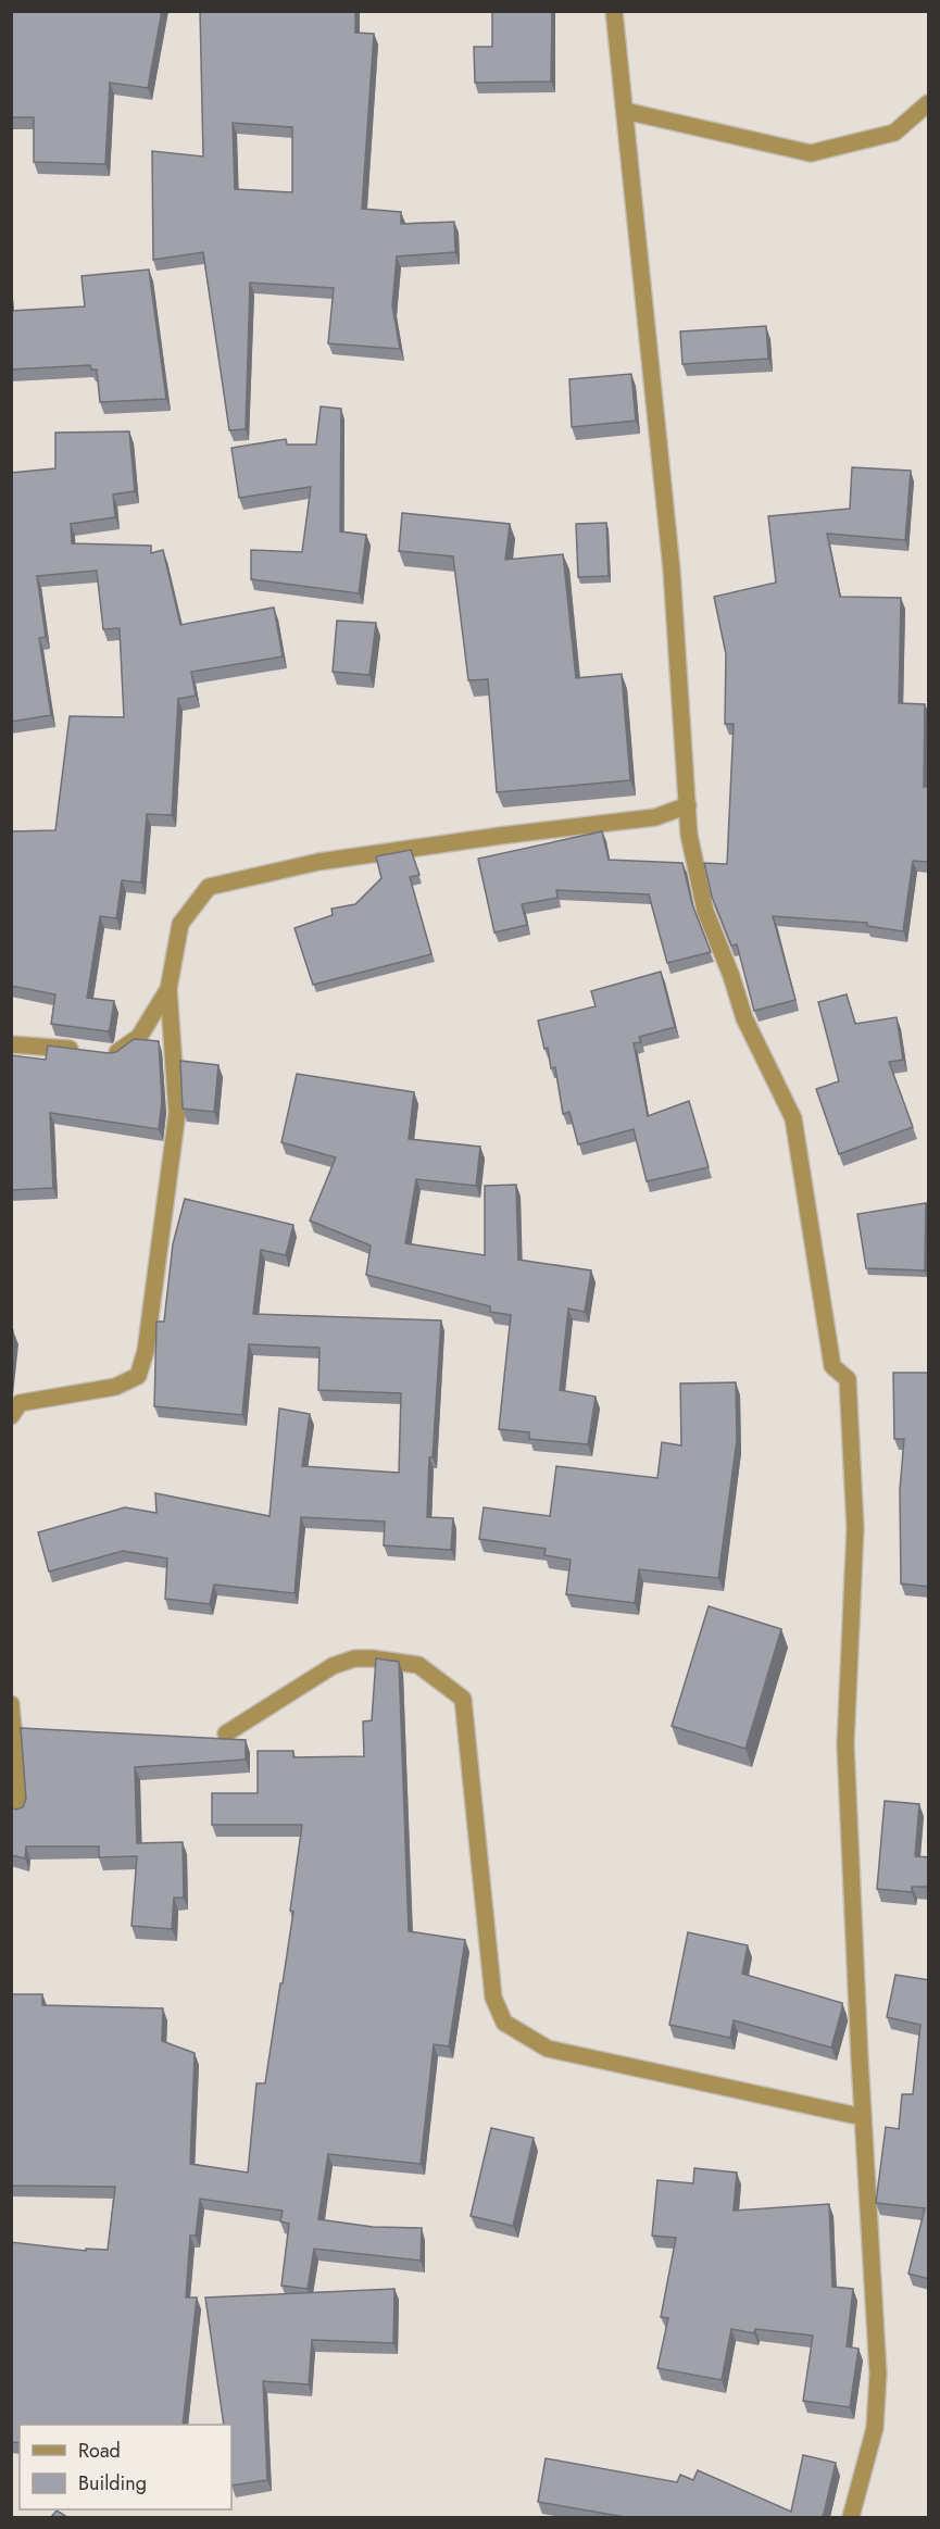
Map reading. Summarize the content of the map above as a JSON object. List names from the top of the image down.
{
  "legend": ["Road", "Building"]
}
